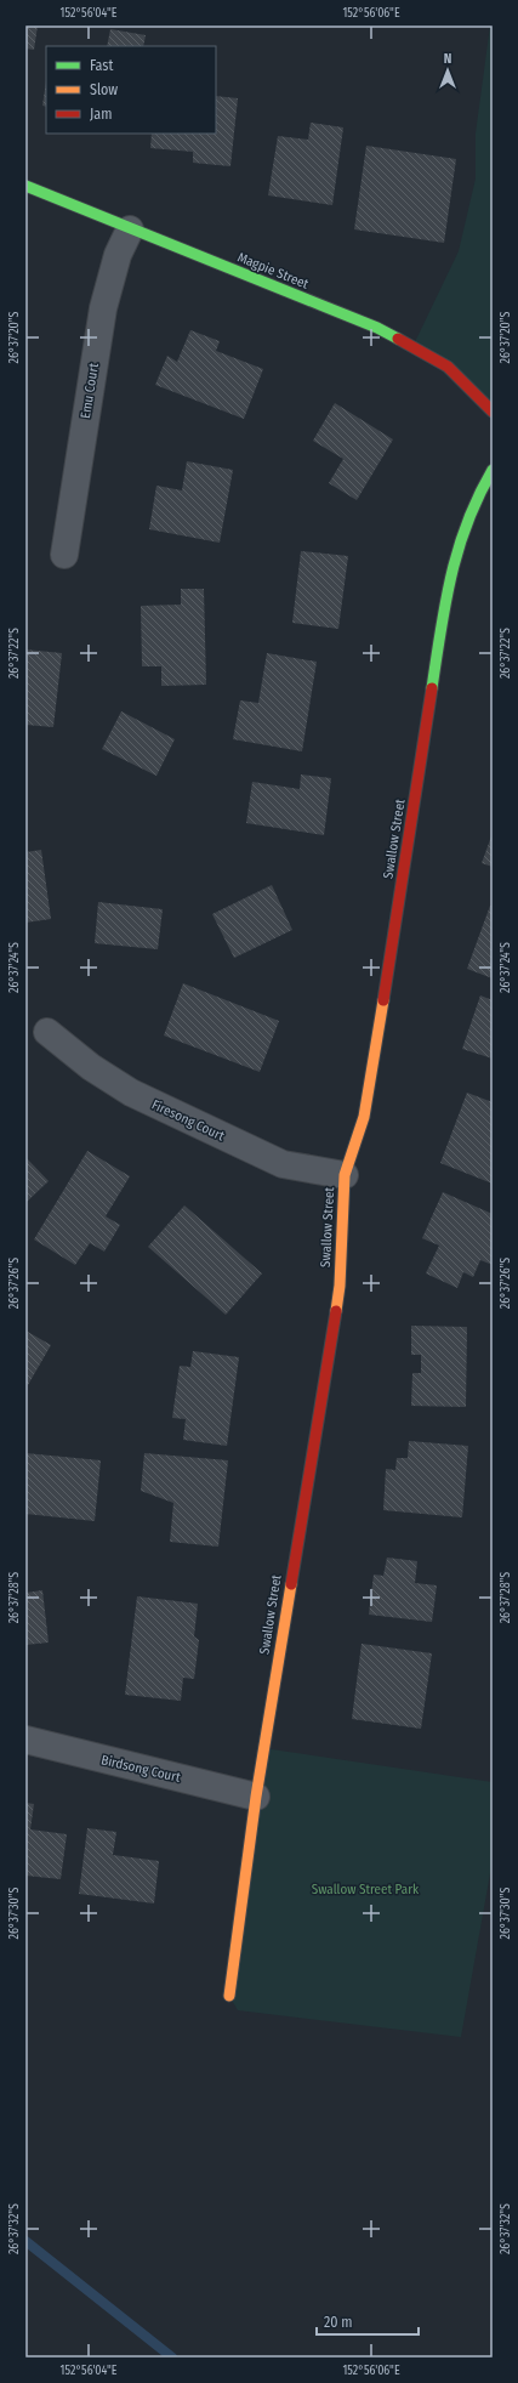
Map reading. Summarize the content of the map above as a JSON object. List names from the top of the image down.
{
  "streets": {
    "street": [
      "Magpie Street",
      "Emu Court",
      "Swallow Street",
      "Firesong Court",
      "Birdsong Court"
    ]
  },
  "crossings": [
    ["Magpie Street", "Emu Court"],
    ["Swallow Street", "Firesong Court"],
    ["Swallow Street", "Birdsong Court"]
  ],
  "parks": ["Swallow Street Park"],
  "legend": ["Fast", "Slow", "Jam"],
  "scale_bar": "20 m",
  "north": "top",
  "coordinates": [
    "152°56'04\"E",
    "152°56'06\"E",
    "26°37'20\"S",
    "26°37'22\"S",
    "26°37'24\"S",
    "26°37'26\"S",
    "26°37'28\"S",
    "26°37'30\"S",
    "26°37'32\"S"
  ]
}
